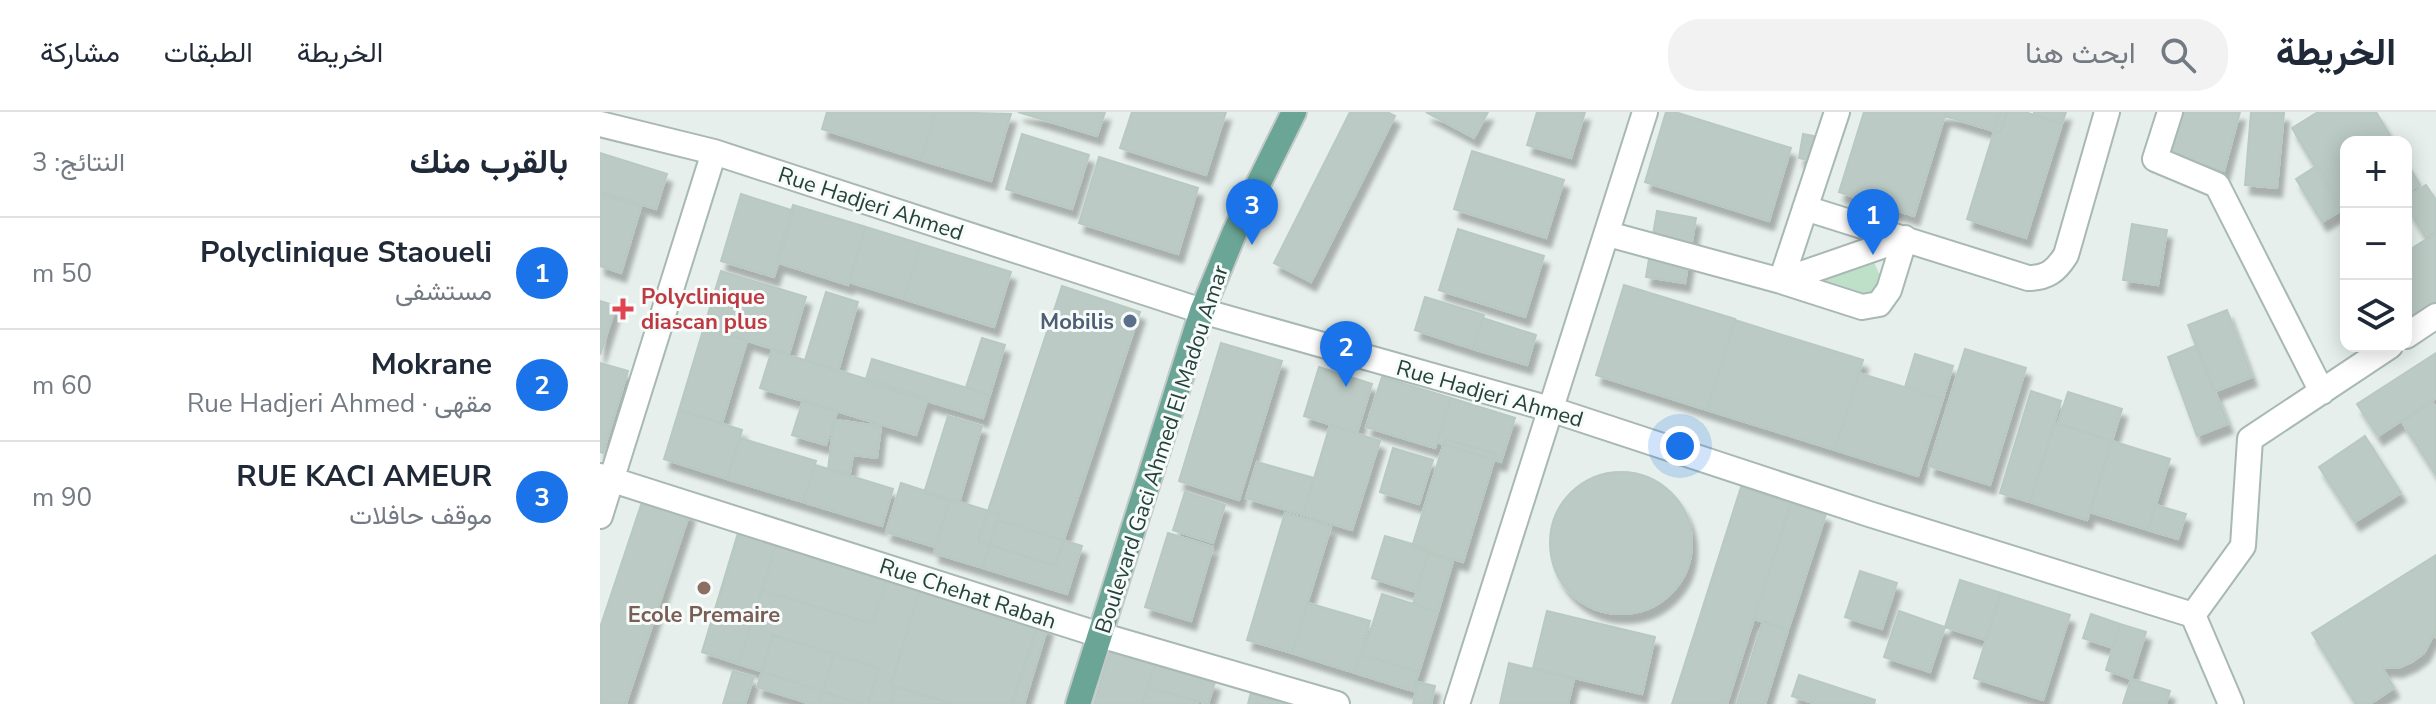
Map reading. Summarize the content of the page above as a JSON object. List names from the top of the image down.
{
  "streets": {
    "main road": ["Boulevard Gaci Ahmed El Madou Amar"],
    "street": ["Rue Hadjeri Ahmed", "Rue Chehat Rabah"]
  },
  "crossings": [
    ["Rue Hadjeri Ahmed", "Boulevard Gaci Ahmed El Madou Amar"],
    ["Boulevard Gaci Ahmed El Madou Amar", "Rue Chehat Rabah"]
  ],
  "places": {
    "health": ["Polyclinique diascan plus"],
    "other": ["Mobilis", "Ecole Premaire"]
  },
  "page": {
    "header": "الخريطة",
    "search": "ابحث هنا",
    "nav": ["الخريطة", "الطبقات", "مشاركة"],
    "heading": ["بالقرب منك", "النتائج: 3"],
    "map_buttons": ["+", "−"],
    "pins": ["3", "1", "2"],
    "list": [
      {
        "mark": "1",
        "name": "Polyclinique Staoueli",
        "note": "مستشفى",
        "value": "50 m"
      },
      {
        "mark": "2",
        "name": "Mokrane",
        "note": "مقهى · Rue Hadjeri Ahmed",
        "value": "60 m"
      },
      {
        "mark": "3",
        "name": "RUE KACI AMEUR",
        "note": "موقف حافلات",
        "value": "90 m"
      }
    ]
  }
}
